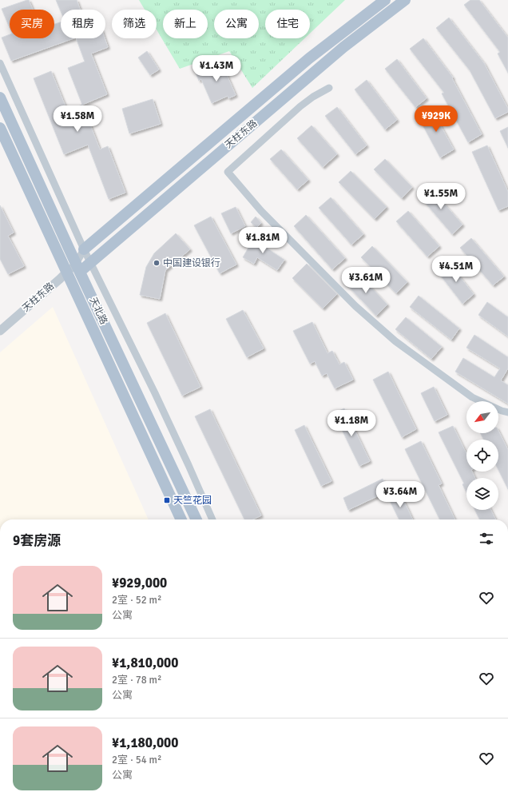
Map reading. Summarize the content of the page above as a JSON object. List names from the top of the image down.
{
  "streets": {
    "main road": ["天柱东路", "天北路"]
  },
  "crossings": [
    ["天柱东路", "天北路"]
  ],
  "places": {
    "other": ["中国建设银行"],
    "transit": ["天竺花园"]
  },
  "north": "bottom left",
  "page": {
    "chip": [
      "买房",
      "租房",
      "筛选",
      "新上",
      "公寓",
      "住宅"
    ],
    "price": [
      "¥1.43M",
      "¥1.58M",
      "¥929K",
      "¥1.55M",
      "¥1.81M",
      "¥4.51M",
      "¥3.61M",
      "¥1.18M",
      "¥3.64M"
    ],
    "heading": "9套房源",
    "list": [
      {
        "name": "¥929,000",
        "note": "2室 · 52 m² · 公寓"
      },
      {
        "name": "¥1,810,000",
        "note": "2室 · 78 m² · 公寓"
      },
      {
        "name": "¥1,180,000",
        "note": "2室 · 54 m² · 公寓"
      }
    ]
  }
}
